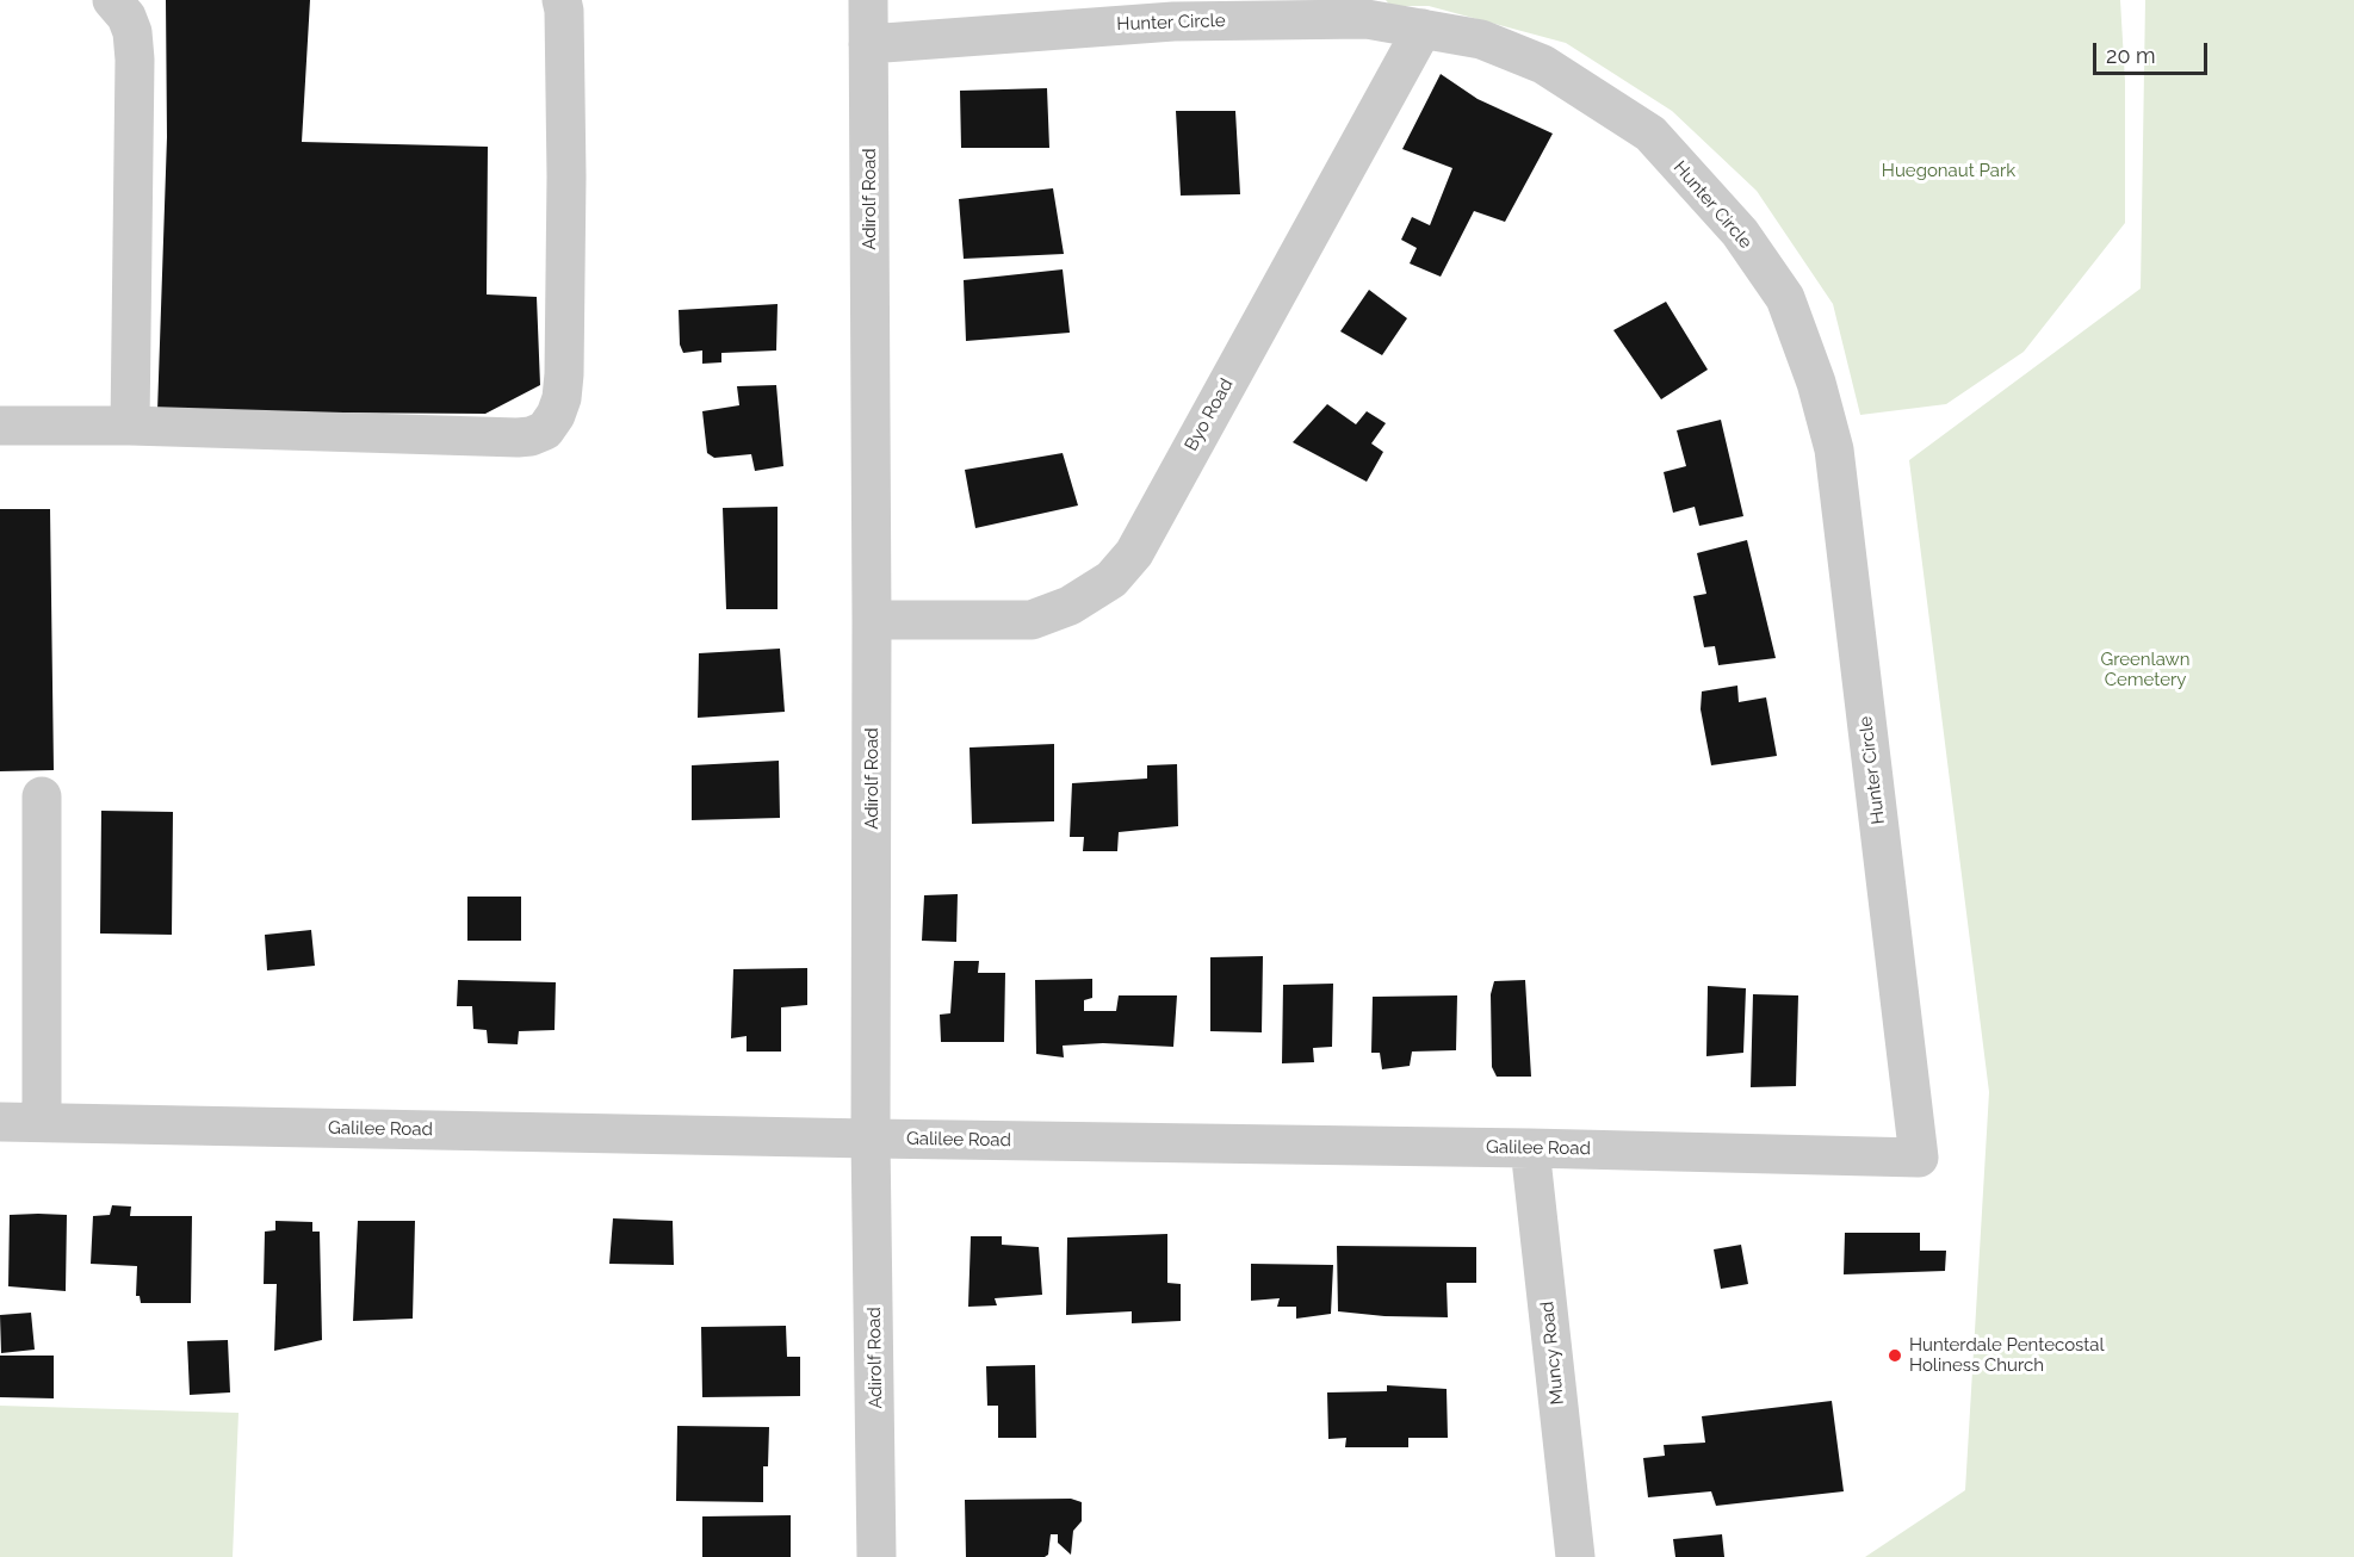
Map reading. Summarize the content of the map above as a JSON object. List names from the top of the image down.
{
  "streets": {
    "street": [
      "Hunter Circle",
      "Adirolf Road",
      "Byo Road",
      "Galilee Road",
      "Muncy Road"
    ]
  },
  "crossings": [
    ["Hunter Circle", "Adirolf Road"],
    ["Hunter Circle", "Byo Road"],
    ["Hunter Circle", "Galilee Road"],
    ["Adirolf Road", "Byo Road"],
    ["Adirolf Road", "Galilee Road"],
    ["Galilee Road", "Muncy Road"]
  ],
  "parks": ["Huegonaut Park", "Greenlawn Cemetery"],
  "places": ["Hunterdale Pentecostal Holiness Church"],
  "scale_bar": "20 m"
}
